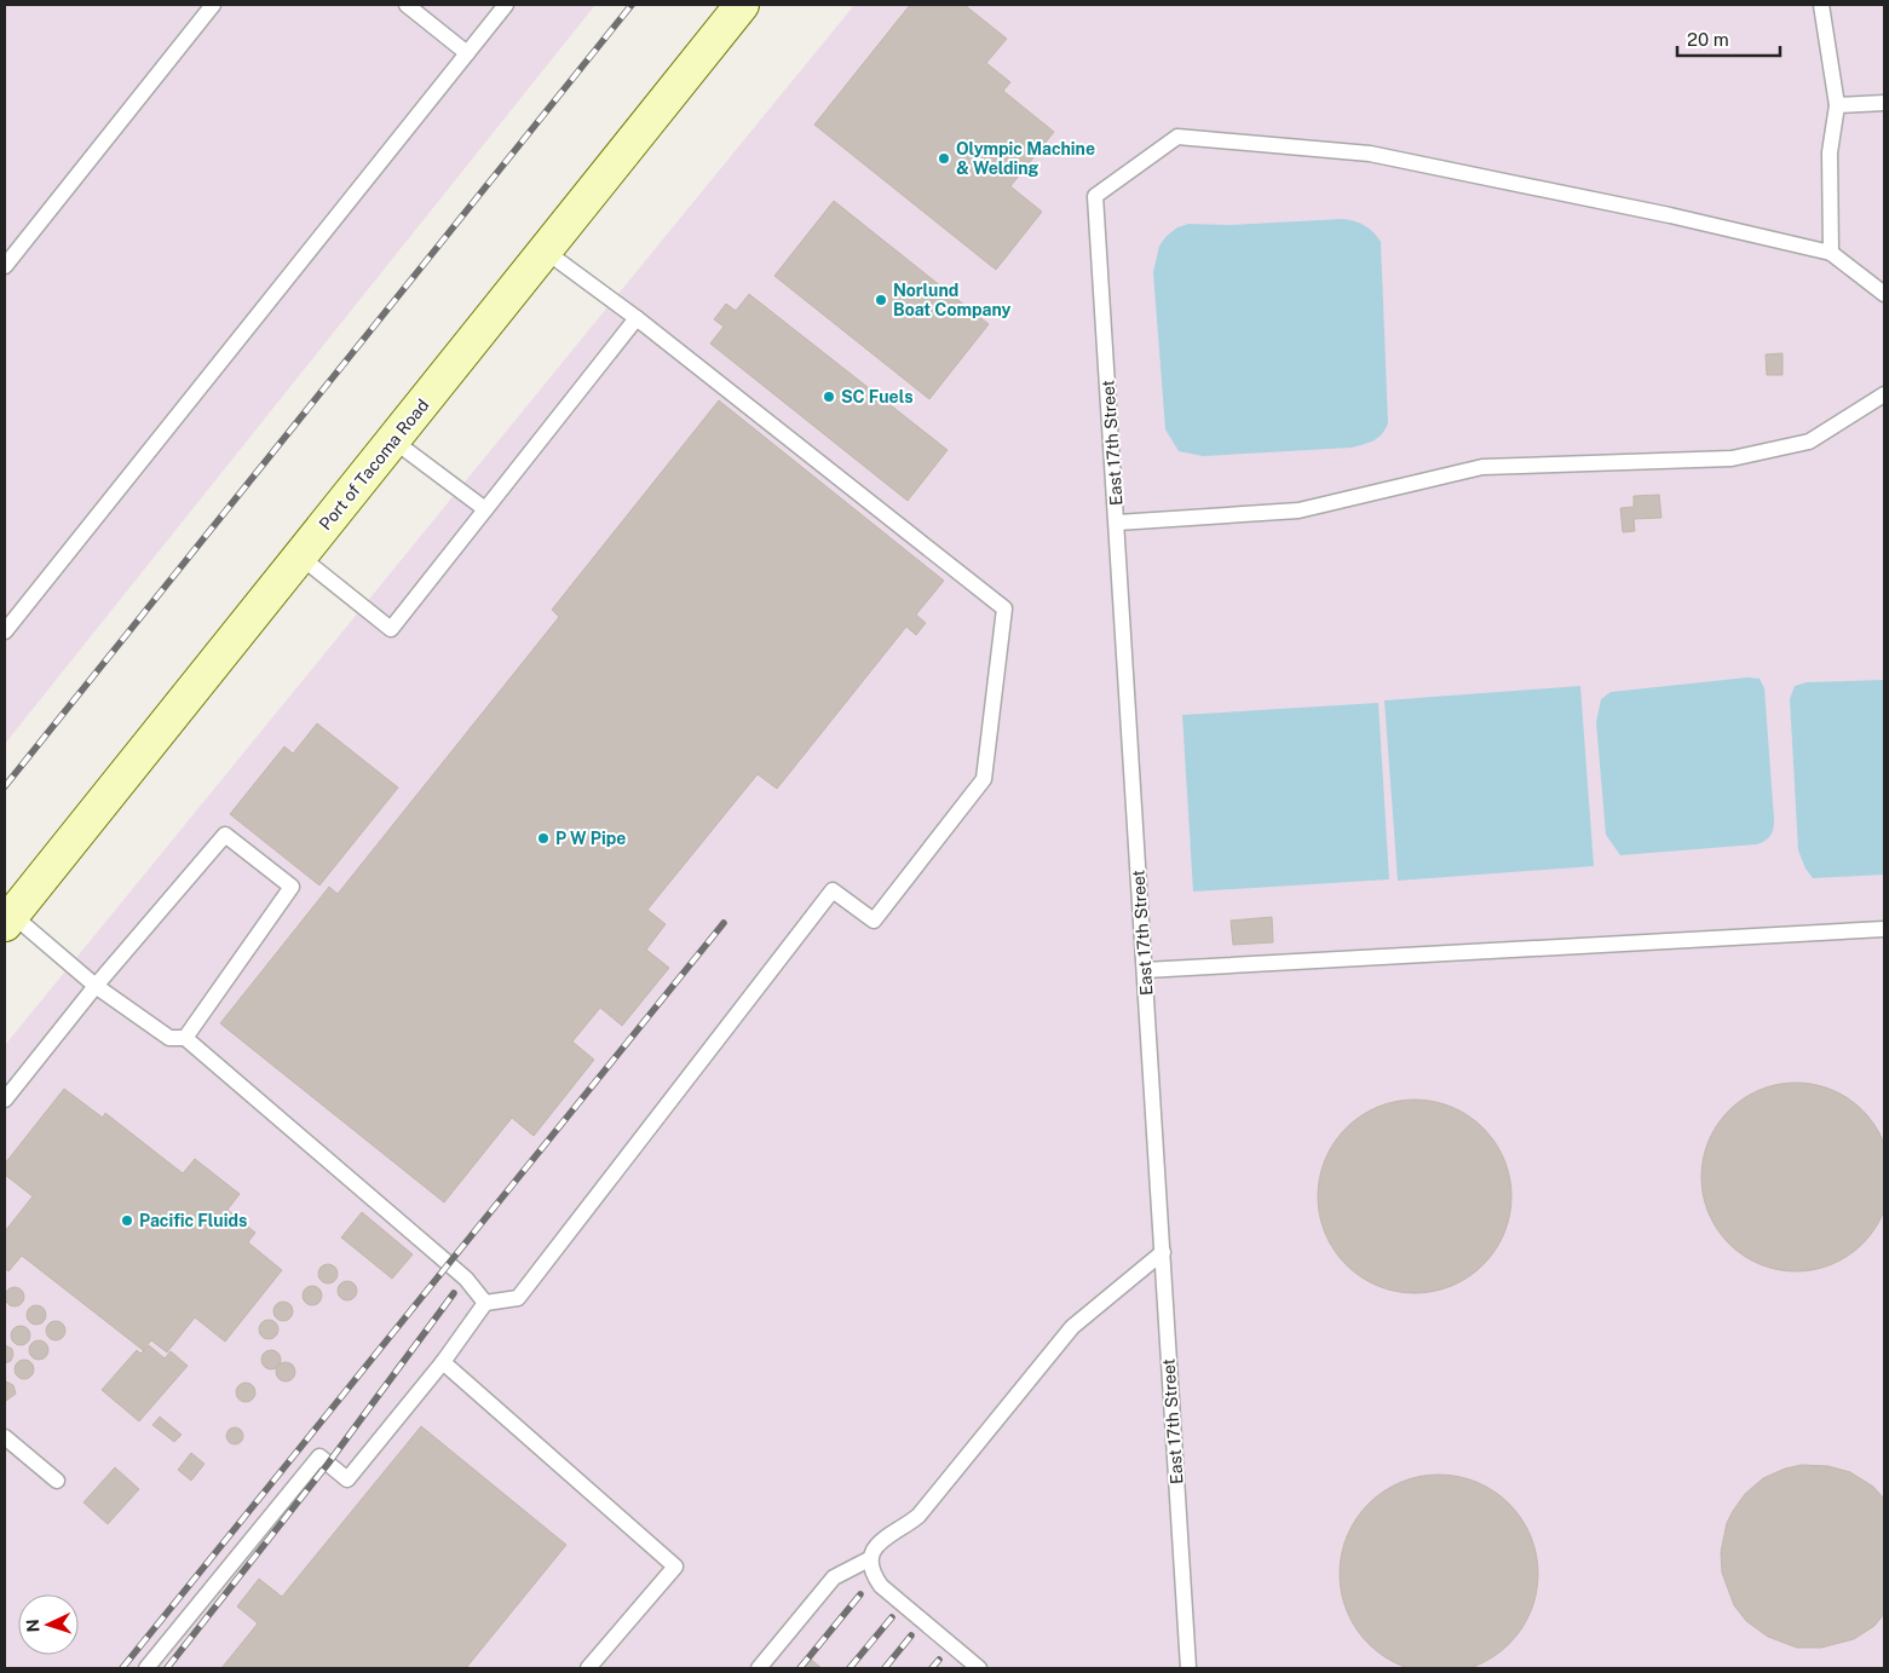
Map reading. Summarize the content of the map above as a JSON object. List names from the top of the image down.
{
  "streets": {
    "main road": ["Port of Tacoma Road"],
    "lane": ["East 17th Street"]
  },
  "places": [
    "Olympic Machine & Welding",
    "Norlund Boat Company",
    "SC Fuels",
    "P W Pipe",
    "Pacific Fluids"
  ],
  "scale_bar": "20 m",
  "north": "left"
}
